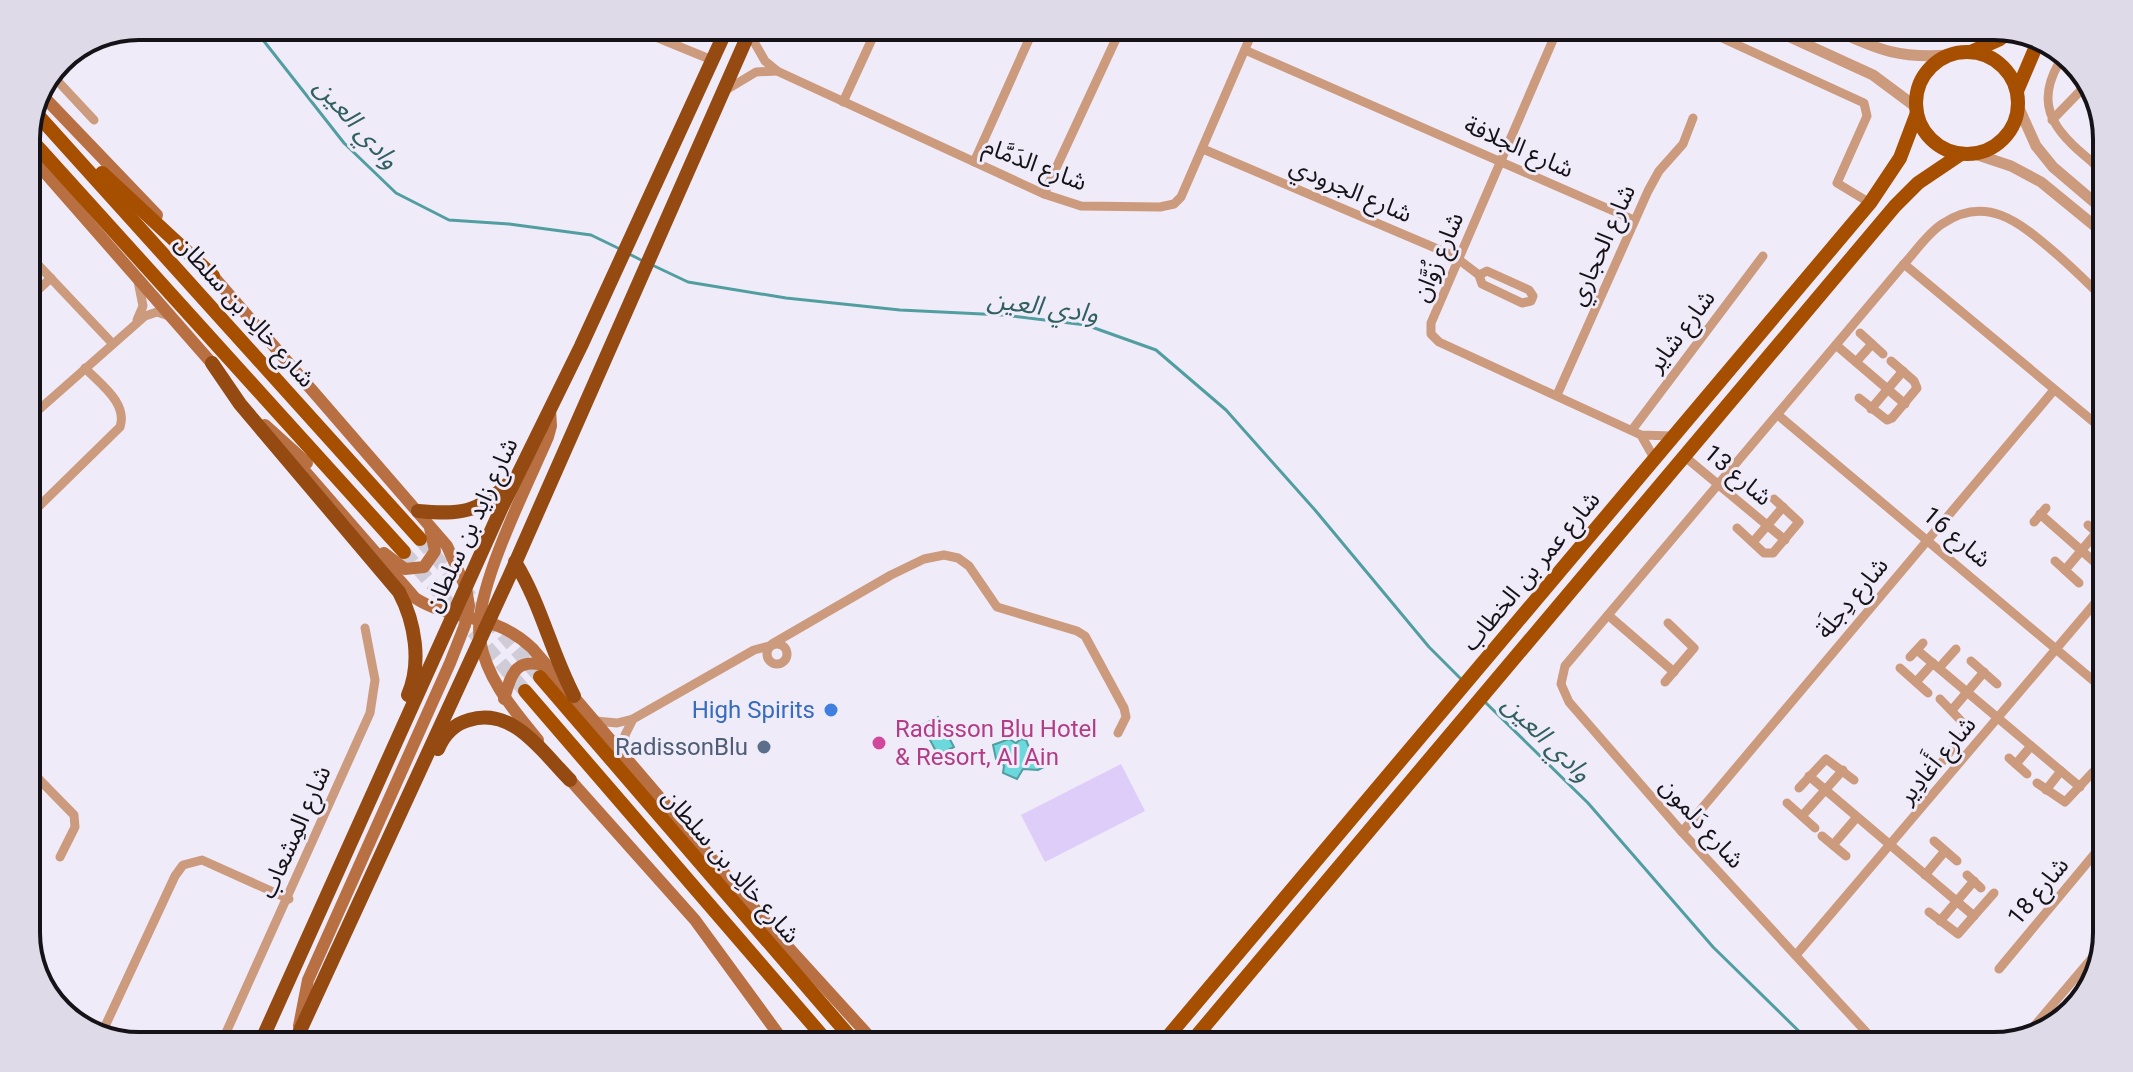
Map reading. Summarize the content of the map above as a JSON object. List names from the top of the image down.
{
  "streets": {
    "highway": ["شارع زايد بن سلطان"],
    "main road": ["شارع خالِد بن سلطان", "شارع عمر بن الخطاب"],
    "street": [
      "شارع الجلافة",
      "شارع الدَمَّام",
      "شارع الجرودي",
      "شارع الحجاري",
      "شارع زُوَّان",
      "شارع شاير",
      "شارع 13",
      "شارع 16",
      "شارع دِجلَة",
      "شارع أَغادِير",
      "شارع دَلمون",
      "شارع المِشعاب",
      "شارع 18"
    ]
  },
  "crossings": [
    ["شارع الجلافة", "شارع الدَمَّام"],
    ["شارع الجلافة", "شارع الحجاري"],
    ["شارع الجلافة", "شارع زُوَّان"],
    ["شارع الدَمَّام", "شارع الجرودي"],
    ["شارع الجرودي", "شارع زُوَّان"],
    ["شارع الحجاري", "شارع زُوَّان"],
    ["شارع زُوَّان", "شارع شاير"],
    ["شارع زُوَّان", "شارع عمر بن الخطاب"],
    ["شارع 13", "شارع عمر بن الخطاب"],
    ["شارع 13", "شارع دَلمون"],
    ["شارع 16", "شارع دِجلَة"],
    ["شارع 16", "شارع أَغادِير"],
    ["شارع 16", "شارع دَلمون"],
    ["شارع دِجلَة", "شارع دَلمون"],
    ["شارع أَغادِير", "شارع دَلمون"]
  ],
  "water": ["وادي العين"],
  "places": ["High Spirits", "Radisson Blu Hotel & Resort, Al Ain", "RadissonBlu"]
}
